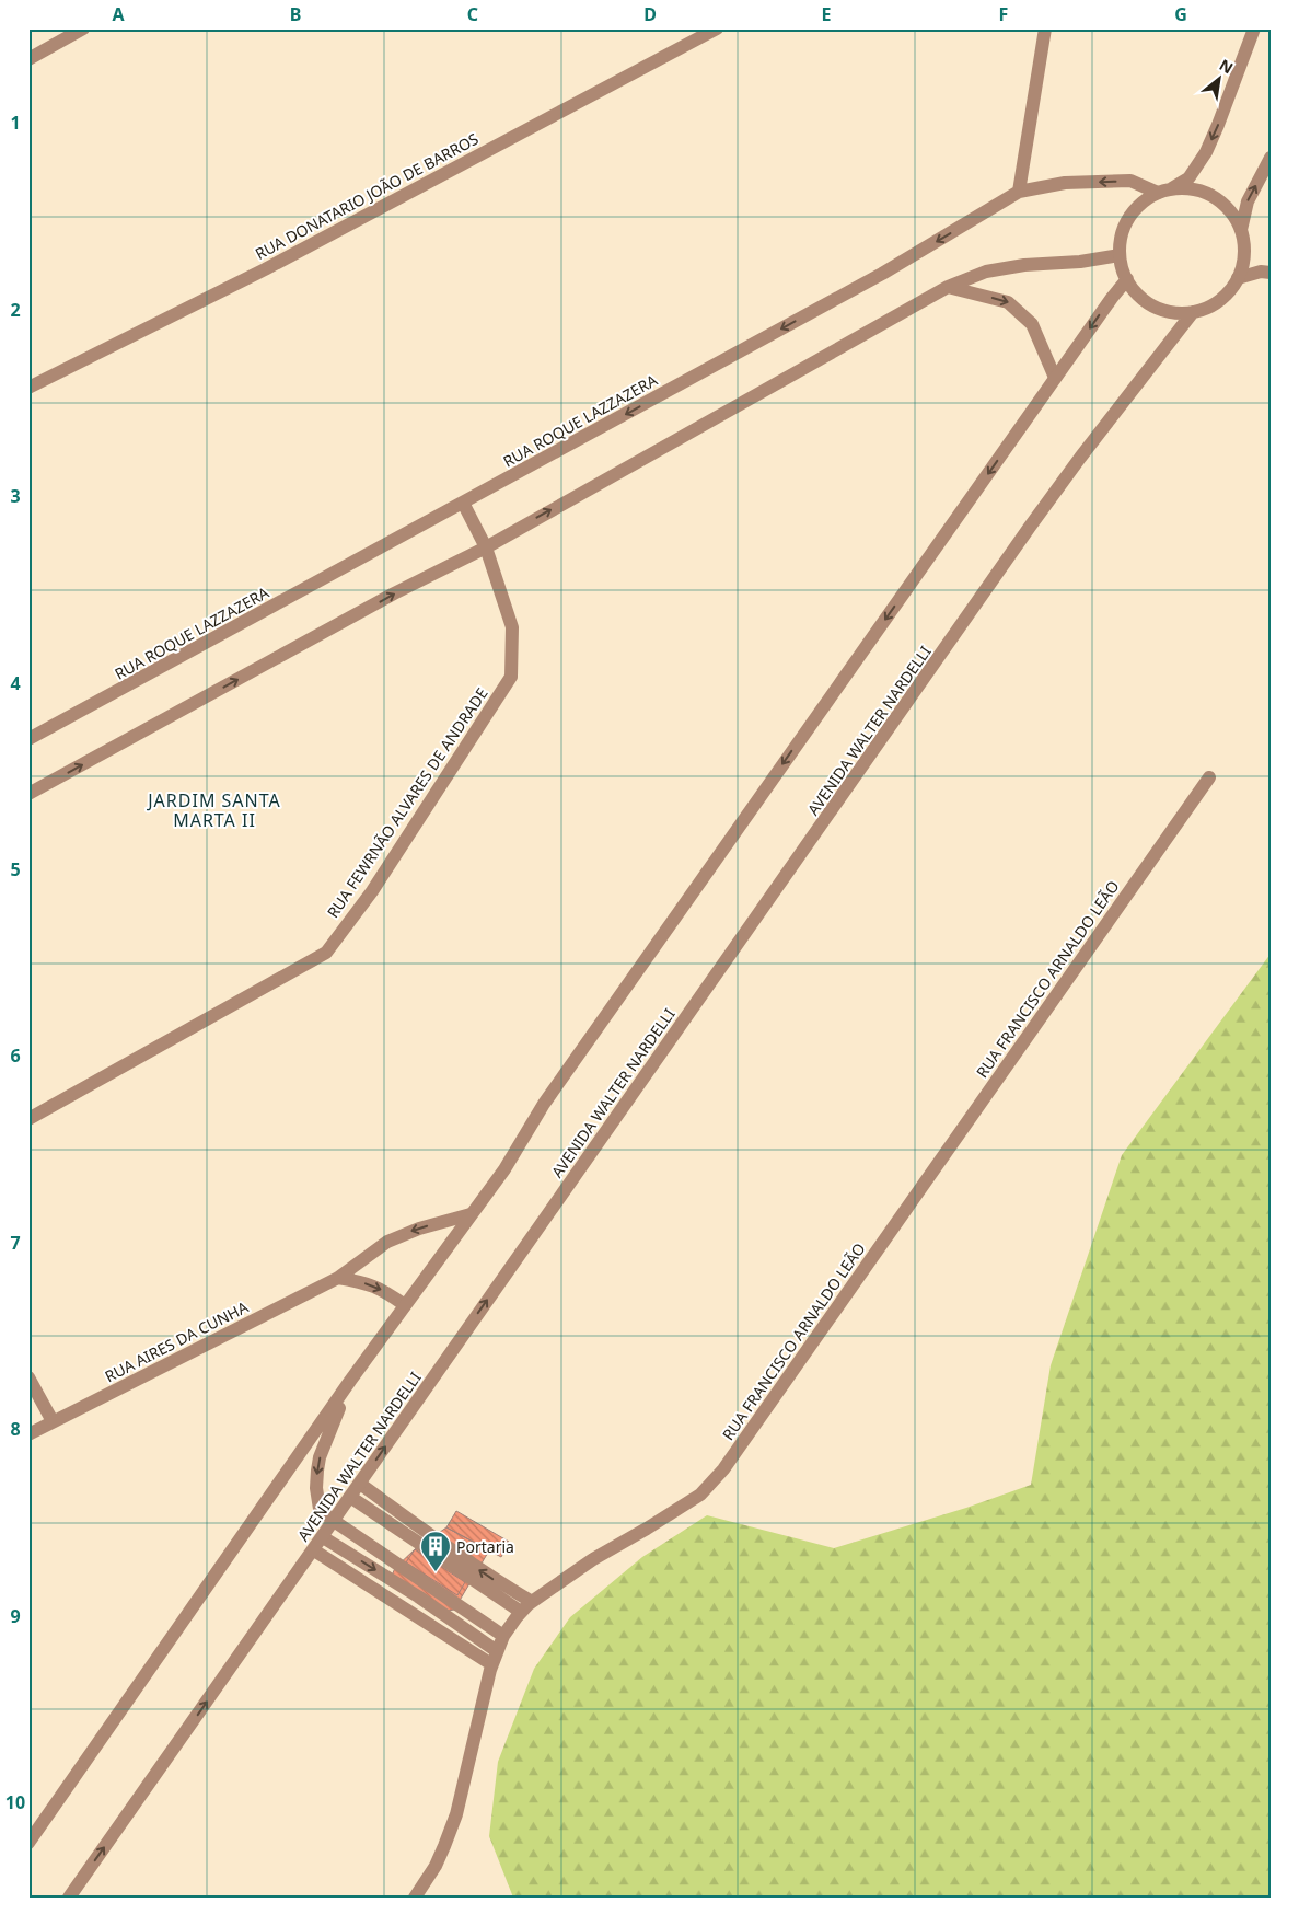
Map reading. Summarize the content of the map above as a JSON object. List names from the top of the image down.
{
  "streets": {
    "street": [
      "RUA DONATARIO JOÃO DE BARROS",
      "RUA ROQUE LAZZAZERA",
      "AVENIDA WALTER NARDELLI",
      "RUA FEWRNÃO ALVARES DE ANDRADE",
      "RUA FRANCISCO ARNALDO LEÃO",
      "RUA AIRES DA CUNHA"
    ]
  },
  "crossings": [
    ["RUA ROQUE LAZZAZERA", "AVENIDA WALTER NARDELLI"],
    ["RUA ROQUE LAZZAZERA", "RUA FEWRNÃO ALVARES DE ANDRADE"]
  ],
  "districts": ["JARDIM SANTA MARTA II"],
  "places": {
    "building": ["Portaria"]
  },
  "north": "top right",
  "grid": {
    "columns": [
      "A",
      "B",
      "C",
      "D",
      "E",
      "F",
      "G"
    ],
    "rows": [
      "1",
      "2",
      "3",
      "4",
      "5",
      "6",
      "7",
      "8",
      "9",
      "10"
    ]
  }
}
